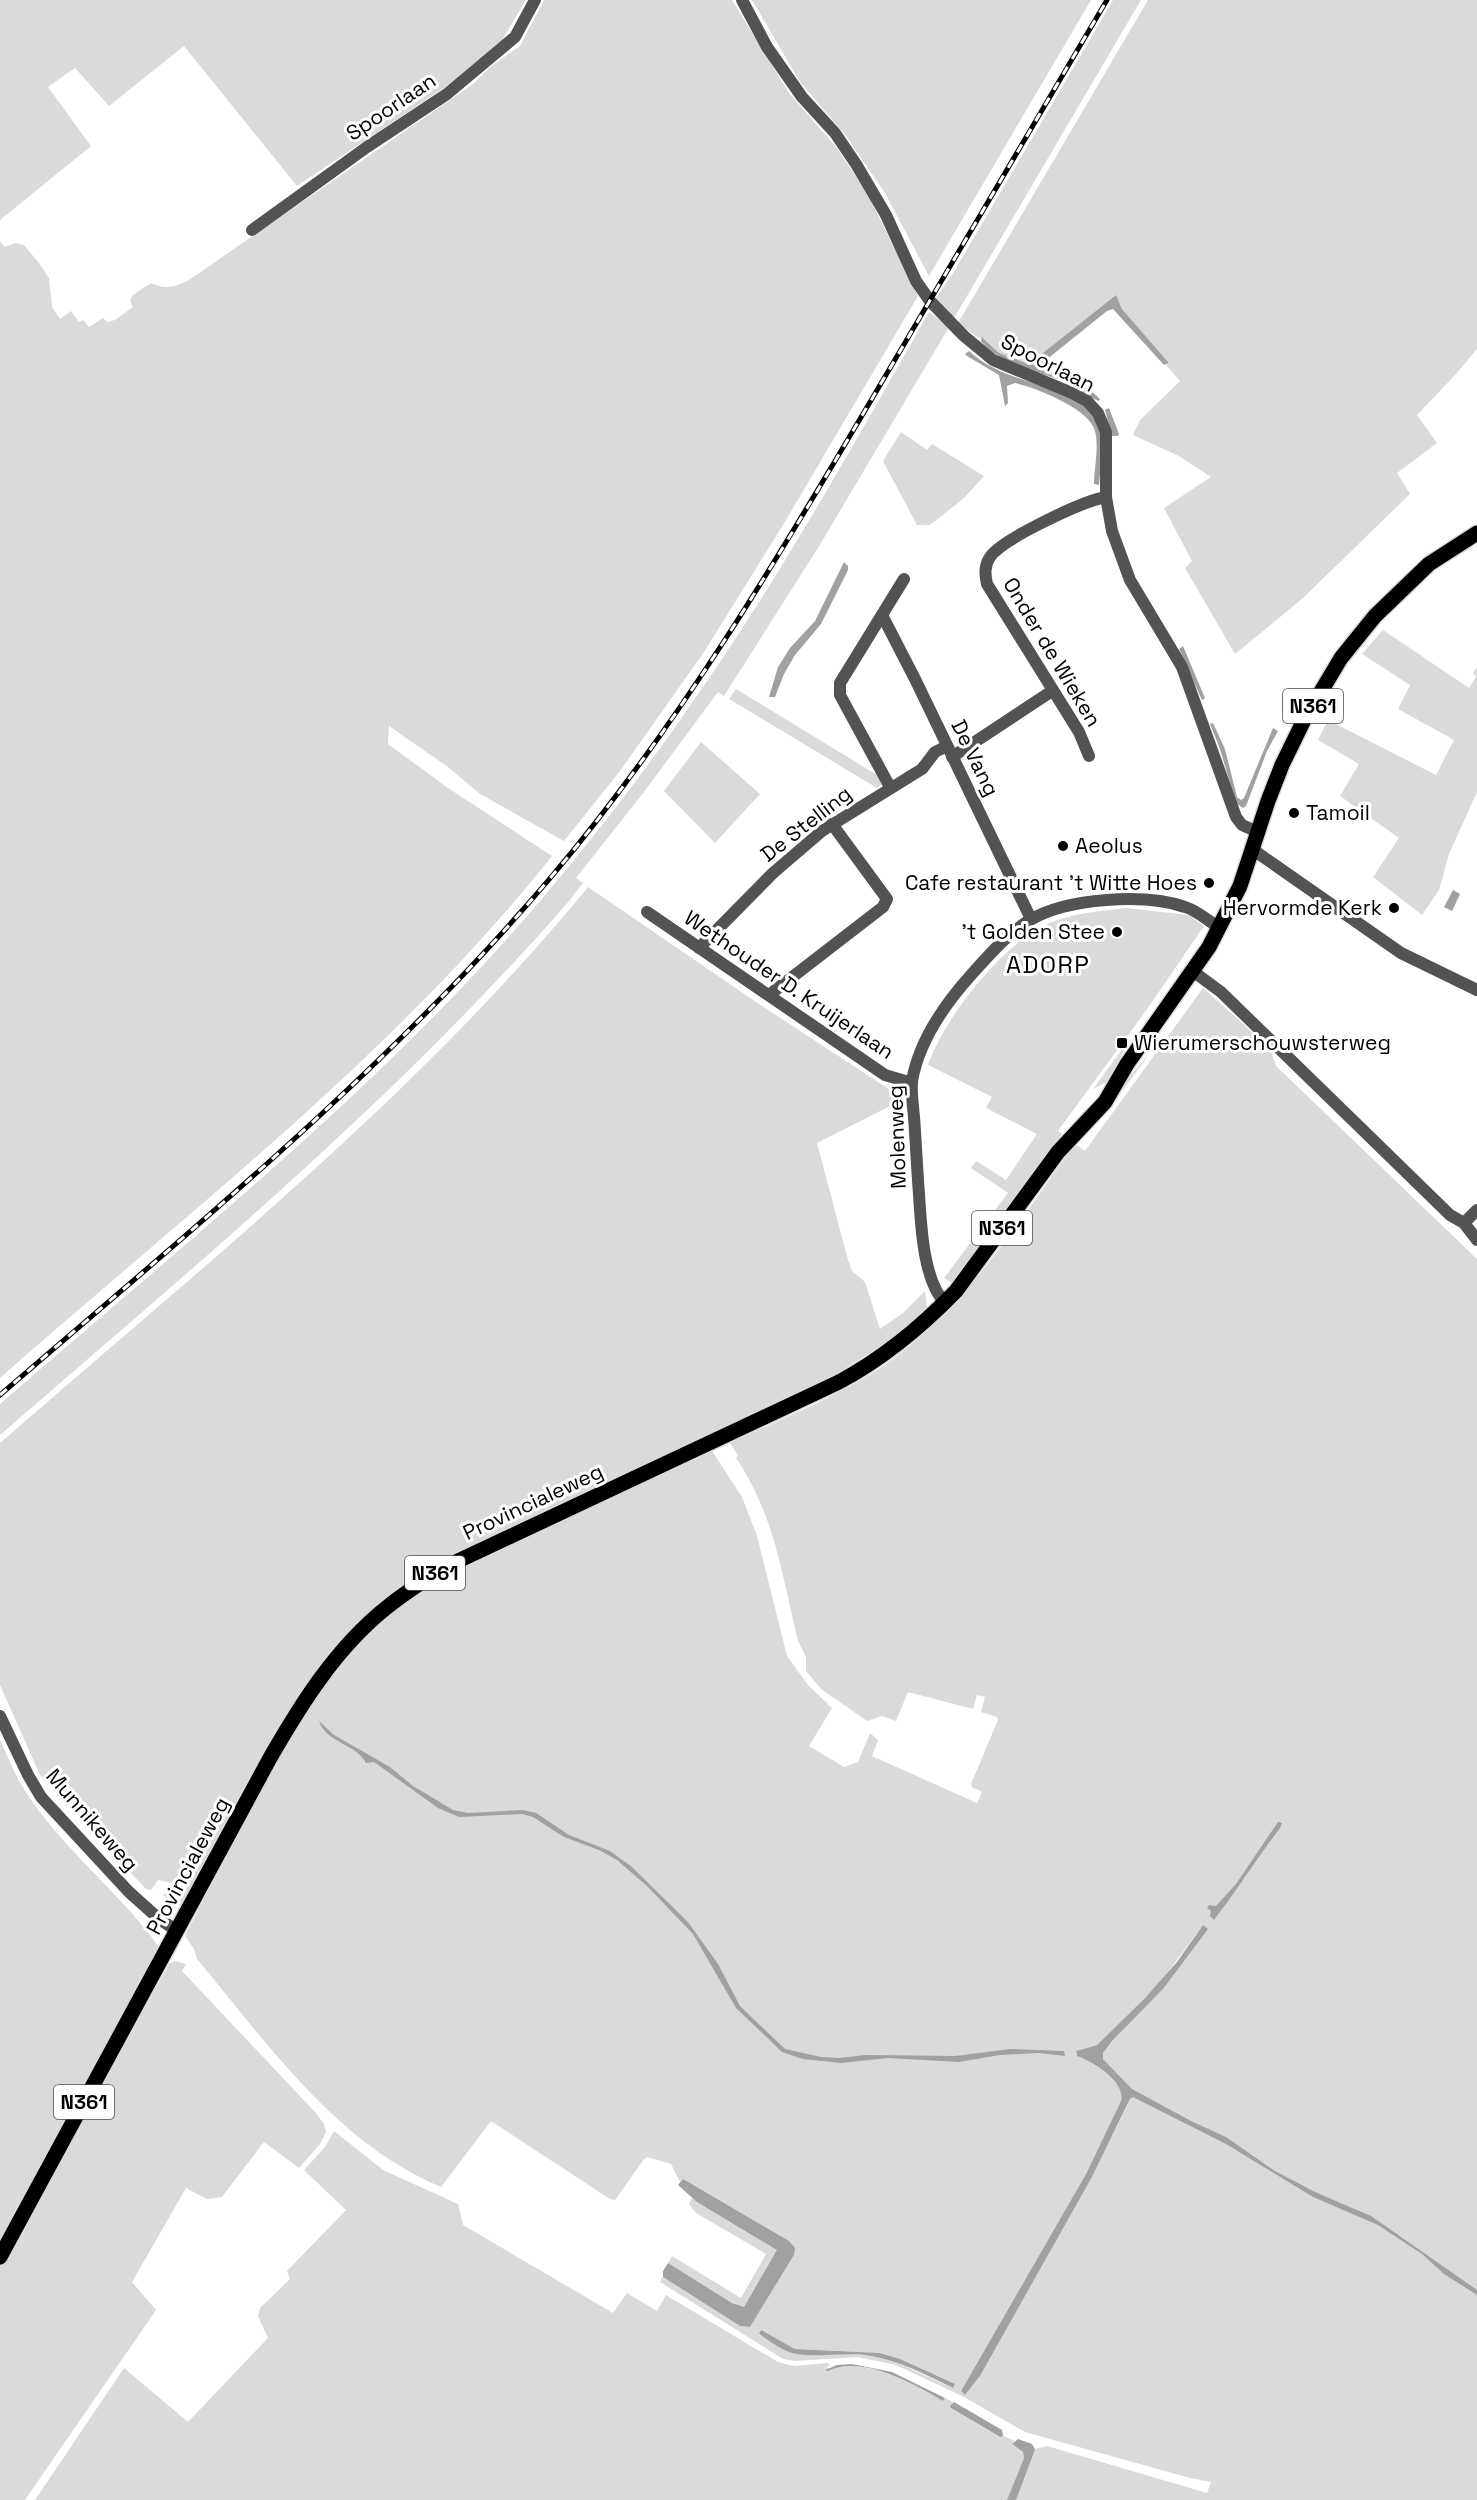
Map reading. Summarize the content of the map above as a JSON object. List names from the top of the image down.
{
  "streets": {
    "main road": ["N361", "Provincialeweg"],
    "street": [
      "Spoorlaan",
      "Onder de Wieken",
      "De Vang",
      "De Stelling",
      "Wethouder D. Kruijerlaan",
      "Molenweg",
      "Munnikeweg"
    ]
  },
  "crossings": [
    ["Spoorlaan", "Onder de Wieken"],
    ["Spoorlaan", "Provincialeweg"],
    ["Onder de Wieken", "De Stelling"],
    ["De Vang", "De Stelling"],
    ["De Vang", "Molenweg"],
    ["De Stelling", "Wethouder D. Kruijerlaan"],
    ["Wethouder D. Kruijerlaan", "Molenweg"],
    ["Molenweg", "Provincialeweg"],
    ["Provincialeweg", "Munnikeweg"]
  ],
  "districts": ["ADORP"],
  "places": {
    "other": [
      "Tamoil",
      "Aeolus",
      "Cafe restaurant 't Witte Hoes",
      "Hervormde Kerk",
      "'t Golden Stee"
    ],
    "transit": ["Wierumerschouwsterweg"]
  }
}
